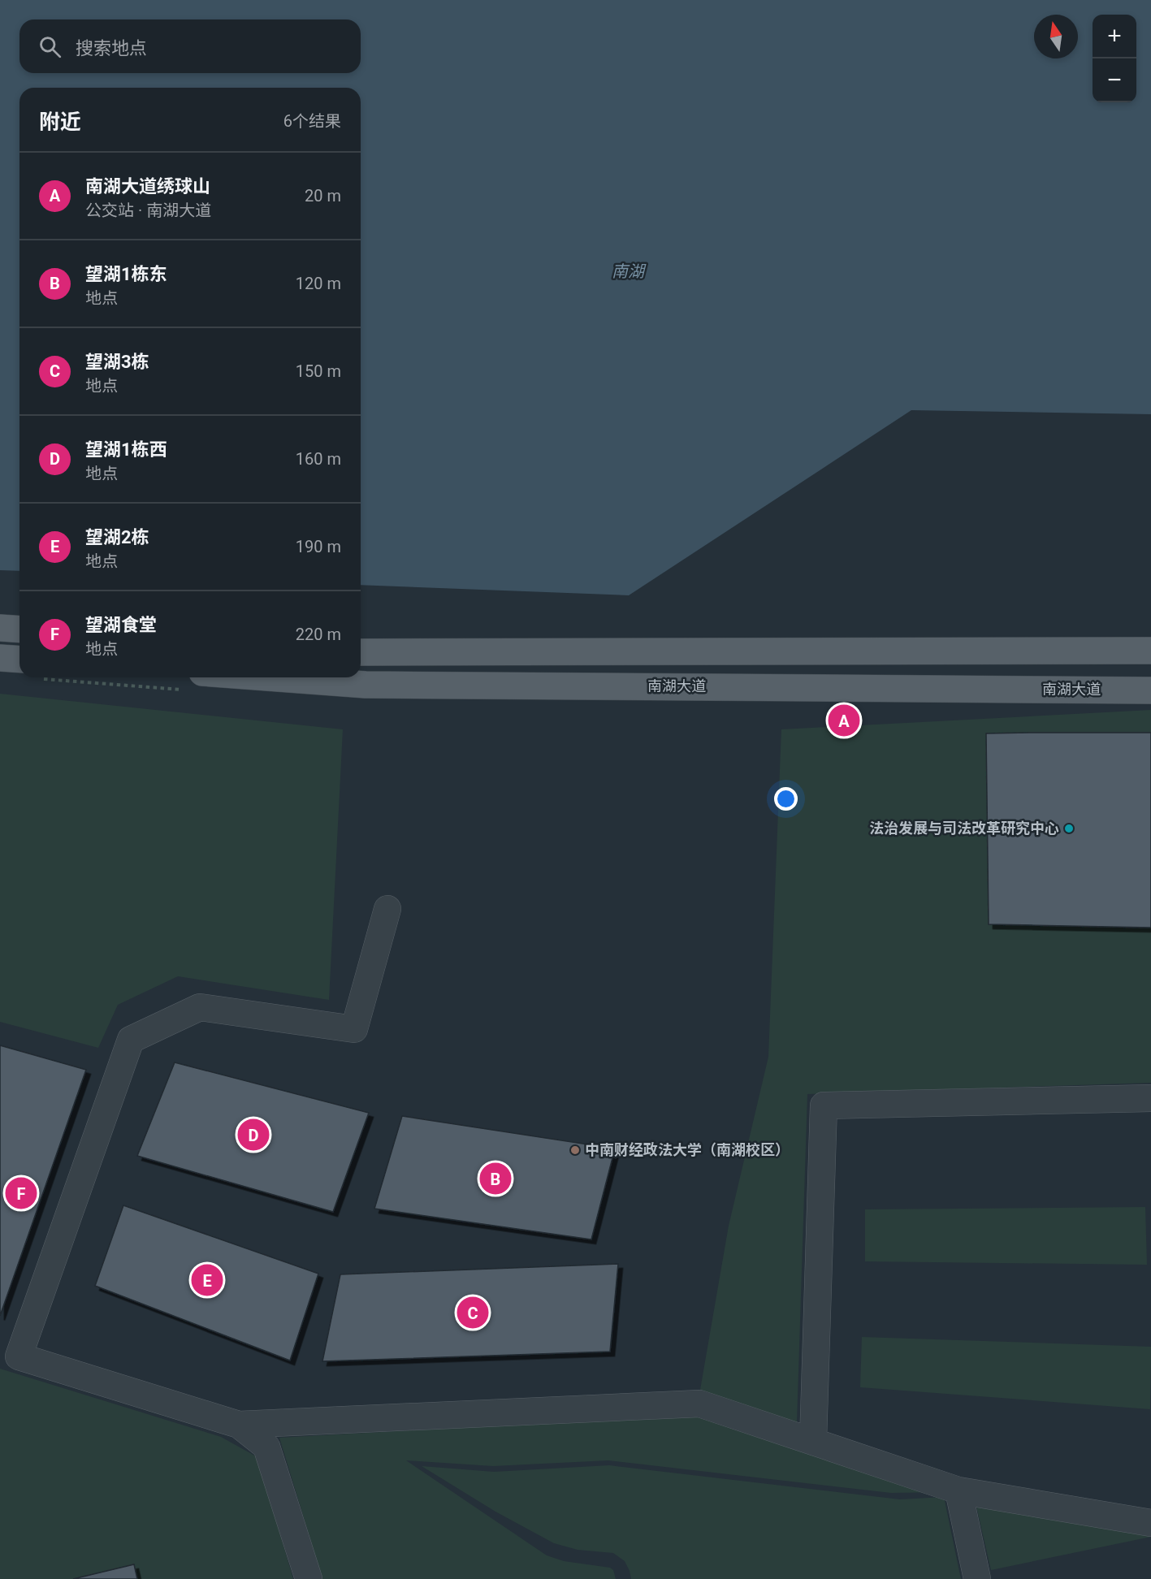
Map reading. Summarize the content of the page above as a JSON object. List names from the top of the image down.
{
  "streets": {
    "main road": ["南湖大道"]
  },
  "water": ["南湖"],
  "places": ["法治发展与司法改革研究中心", "中南财经政法大学（南湖校区）"],
  "north": "top",
  "page": {
    "map_buttons": ["+", "−"],
    "search": "搜索地点",
    "heading": ["附近", "6个结果"],
    "list": [
      {
        "mark": "A",
        "name": "南湖大道绣球山",
        "note": "公交站 · 南湖大道",
        "value": "20 m"
      },
      {
        "mark": "B",
        "name": "望湖1栋东",
        "note": "地点",
        "value": "120 m"
      },
      {
        "mark": "C",
        "name": "望湖3栋",
        "note": "地点",
        "value": "150 m"
      },
      {
        "mark": "D",
        "name": "望湖1栋西",
        "note": "地点",
        "value": "160 m"
      },
      {
        "mark": "E",
        "name": "望湖2栋",
        "note": "地点",
        "value": "190 m"
      },
      {
        "mark": "F",
        "name": "望湖食堂",
        "note": "地点",
        "value": "220 m"
      }
    ],
    "pins": [
      "A",
      "D",
      "B",
      "F",
      "E",
      "C"
    ]
  }
}
